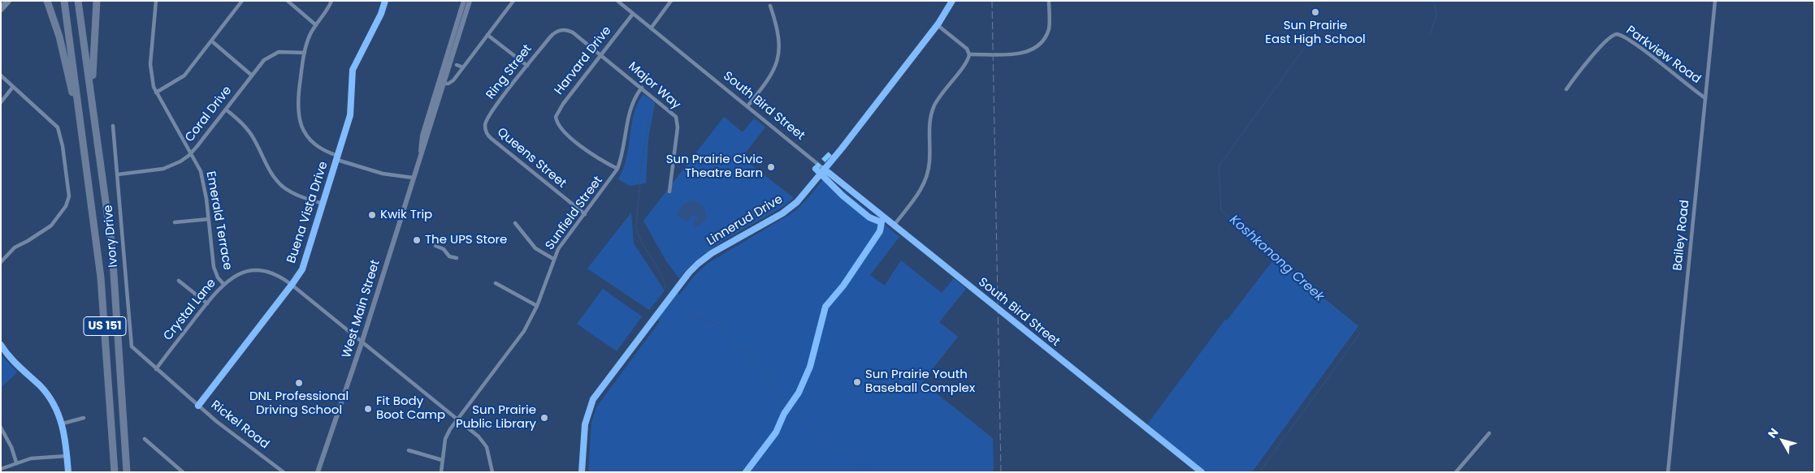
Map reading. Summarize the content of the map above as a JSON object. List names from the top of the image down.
{
  "streets": {
    "highway": ["US 151"],
    "main road": ["West Main Street"],
    "street": [
      "Parkview Road",
      "Harvard Drive",
      "Ring Street",
      "Major Way",
      "South Bird Street",
      "Coral Drive",
      "Queens Street",
      "Buena Vista Drive",
      "Sunfield Street",
      "Emerald Terrace",
      "Linnerud Drive",
      "Bailey Road",
      "Ivory Drive",
      "Crystal Lane",
      "Rickel Road"
    ]
  },
  "crossings": [
    ["Parkview Road", "Bailey Road"],
    ["Harvard Drive", "Major Way"],
    ["Harvard Drive", "South Bird Street"],
    ["Harvard Drive", "Sunfield Street"],
    ["Ring Street", "Major Way"],
    ["Ring Street", "Queens Street"],
    ["Major Way", "Sunfield Street"],
    ["South Bird Street", "Linnerud Drive"],
    ["Coral Drive", "Emerald Terrace"],
    ["Coral Drive", "Ivory Drive"],
    ["Queens Street", "Sunfield Street"],
    ["Buena Vista Drive", "Crystal Lane"],
    ["Buena Vista Drive", "Rickel Road"],
    ["Sunfield Street", "Crystal Lane"],
    ["Emerald Terrace", "Crystal Lane"],
    ["Ivory Drive", "Rickel Road"],
    ["West Main Street", "Crystal Lane"],
    ["Crystal Lane", "Rickel Road"]
  ],
  "water": ["Koshkonong Creek"],
  "places": [
    "Sun Prairie East High School",
    "Sun Prairie Civic Theatre Barn",
    "Kwik Trip",
    "The UPS Store",
    "Sun Prairie Youth Baseball Complex",
    "DNL Professional Driving School",
    "Fit Body Boot Camp",
    "Sun Prairie Public Library"
  ],
  "north": "top left"
}
